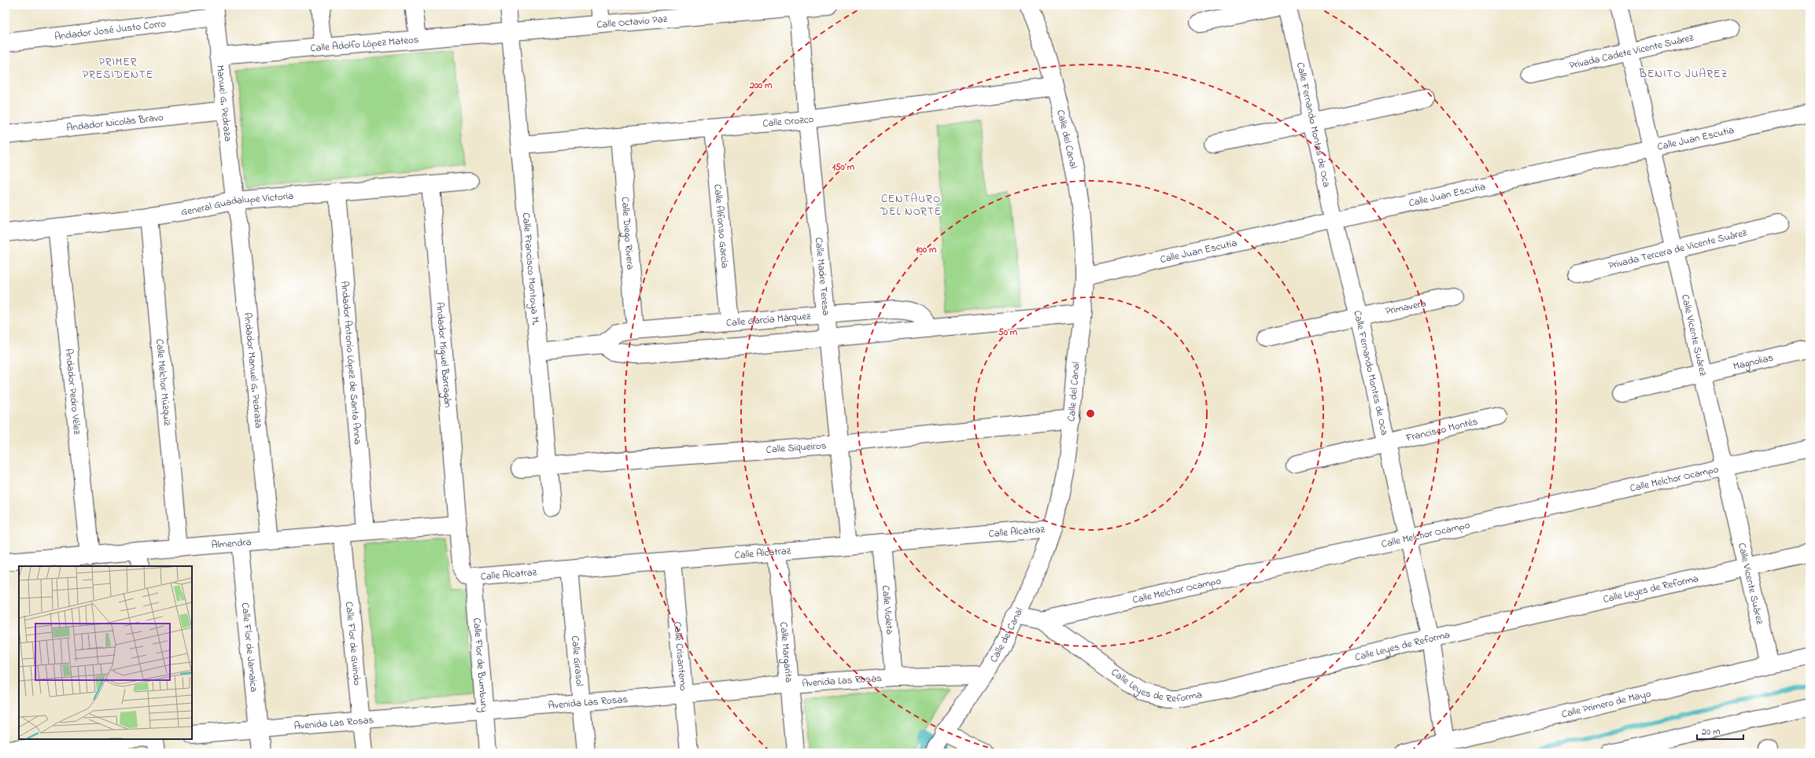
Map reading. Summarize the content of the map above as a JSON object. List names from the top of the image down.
{
  "streets": {
    "street": [
      "Calle Octavio Paz",
      "Andador José Justo Corro",
      "Calle Adolfo López Mateos",
      "Privada Cadete Vicente Suárez",
      "Manuel G. Pedraza",
      "Calle Orozco",
      "Andador Nicolás Bravo",
      "Calle Fernando Montes de Oca",
      "Calle Juan Escutia",
      "Calle del Canal",
      "General Guadalupe Victoria",
      "Calle Alfonso García",
      "Calle Diego Rivera",
      "Privada Tercera de Vicente Suárez",
      "Calle Francisco Montoya M.",
      "Calle Madre Teresa",
      "Primavera",
      "Calle García Márquez",
      "Calle Vicente Suárez",
      "Andador Miguel Barragán",
      "Magnolias",
      "Andador Antonio López de Santa Anna",
      "Andador Manuel G. Pedraza",
      "Calle Melchor Múzquiz",
      "Andador Pedro Vélez",
      "Francisco Montés",
      "Calle Siqueiros",
      "Calle Melchor Ocampo",
      "Calle Alcatraz",
      "Almendra",
      "Calle Leyes de Reforma",
      "Calle Violeta",
      "Calle Flor de Guindo",
      "Calle Flor de Jamaica",
      "Calle Margarita",
      "Calle Crisantemo",
      "Calle Girasol",
      "Calle Flor de Bumbury",
      "Avenida Las Rosas",
      "Calle Primero de Mayo"
    ]
  },
  "crossings": [
    ["Calle Octavio Paz", "Calle Adolfo López Mateos"],
    ["Calle Octavio Paz", "Calle Francisco Montoya M."],
    ["Calle Octavio Paz", "Calle Madre Teresa"],
    ["Andador José Justo Corro", "Manuel G. Pedraza"],
    ["Calle Adolfo López Mateos", "Manuel G. Pedraza"],
    ["Calle Adolfo López Mateos", "Calle Francisco Montoya M."],
    ["Privada Cadete Vicente Suárez", "Calle Vicente Suárez"],
    ["Manuel G. Pedraza", "Andador Nicolás Bravo"],
    ["Manuel G. Pedraza", "General Guadalupe Victoria"],
    ["Manuel G. Pedraza", "Andador Manuel G. Pedraza"],
    ["Calle Orozco", "Calle del Canal"],
    ["Calle Orozco", "Calle Alfonso García"],
    ["Calle Orozco", "Calle Diego Rivera"],
    ["Calle Orozco", "Calle Francisco Montoya M."],
    ["Calle Orozco", "Calle Madre Teresa"],
    ["Calle Fernando Montes de Oca", "Calle Juan Escutia"],
    ["Calle Fernando Montes de Oca", "Primavera"],
    ["Calle Fernando Montes de Oca", "Francisco Montés"],
    ["Calle Fernando Montes de Oca", "Calle Melchor Ocampo"],
    ["Calle Fernando Montes de Oca", "Calle Leyes de Reforma"],
    ["Calle Fernando Montes de Oca", "Calle Primero de Mayo"],
    ["Calle Juan Escutia", "Calle del Canal"],
    ["Calle Juan Escutia", "Calle Vicente Suárez"],
    ["Calle del Canal", "Calle Siqueiros"],
    ["Calle del Canal", "Calle Alcatraz"],
    ["Calle del Canal", "Calle Leyes de Reforma"],
    ["Calle del Canal", "Avenida Las Rosas"],
    ["General Guadalupe Victoria", "Andador Miguel Barragán"],
    ["General Guadalupe Victoria", "Andador Antonio López de Santa Anna"],
    ["General Guadalupe Victoria", "Andador Manuel G. Pedraza"],
    ["General Guadalupe Victoria", "Calle Melchor Múzquiz"],
    ["General Guadalupe Victoria", "Andador Pedro Vélez"],
    ["Calle Alfonso García", "Calle García Márquez"],
    ["Calle Diego Rivera", "Calle García Márquez"],
    ["Privada Tercera de Vicente Suárez", "Calle Vicente Suárez"],
    ["Calle Francisco Montoya M.", "Calle Siqueiros"],
    ["Calle Madre Teresa", "Calle García Márquez"],
    ["Calle Madre Teresa", "Calle Siqueiros"],
    ["Calle Madre Teresa", "Calle Alcatraz"],
    ["Calle Vicente Suárez", "Magnolias"],
    ["Calle Vicente Suárez", "Calle Melchor Ocampo"],
    ["Calle Vicente Suárez", "Calle Leyes de Reforma"],
    ["Calle Vicente Suárez", "Calle Primero de Mayo"],
    ["Andador Miguel Barragán", "Calle Alcatraz"],
    ["Andador Miguel Barragán", "Almendra"],
    ["Andador Miguel Barragán", "Calle Flor de Bumbury"],
    ["Andador Antonio López de Santa Anna", "Almendra"],
    ["Andador Manuel G. Pedraza", "Almendra"],
    ["Calle Melchor Múzquiz", "Almendra"],
    ["Andador Pedro Vélez", "Almendra"],
    ["Calle Melchor Ocampo", "Calle Leyes de Reforma"],
    ["Calle Alcatraz", "Calle Violeta"],
    ["Calle Alcatraz", "Calle Margarita"],
    ["Calle Alcatraz", "Calle Crisantemo"],
    ["Calle Alcatraz", "Calle Girasol"],
    ["Calle Alcatraz", "Calle Flor de Bumbury"],
    ["Almendra", "Calle Flor de Guindo"],
    ["Almendra", "Calle Flor de Jamaica"],
    ["Calle Violeta", "Avenida Las Rosas"],
    ["Calle Flor de Guindo", "Avenida Las Rosas"],
    ["Calle Flor de Jamaica", "Avenida Las Rosas"],
    ["Calle Margarita", "Avenida Las Rosas"],
    ["Calle Crisantemo", "Avenida Las Rosas"],
    ["Calle Girasol", "Avenida Las Rosas"],
    ["Calle Flor de Bumbury", "Avenida Las Rosas"]
  ],
  "districts": ["PRIMER PRESIDENTE", "BENITO JUAREZ", "CENTAURO DEL NORTE"],
  "scale_bar": "20 m",
  "rings": [
    "200 m",
    "150 m",
    "100 m",
    "50 m"
  ]
}
